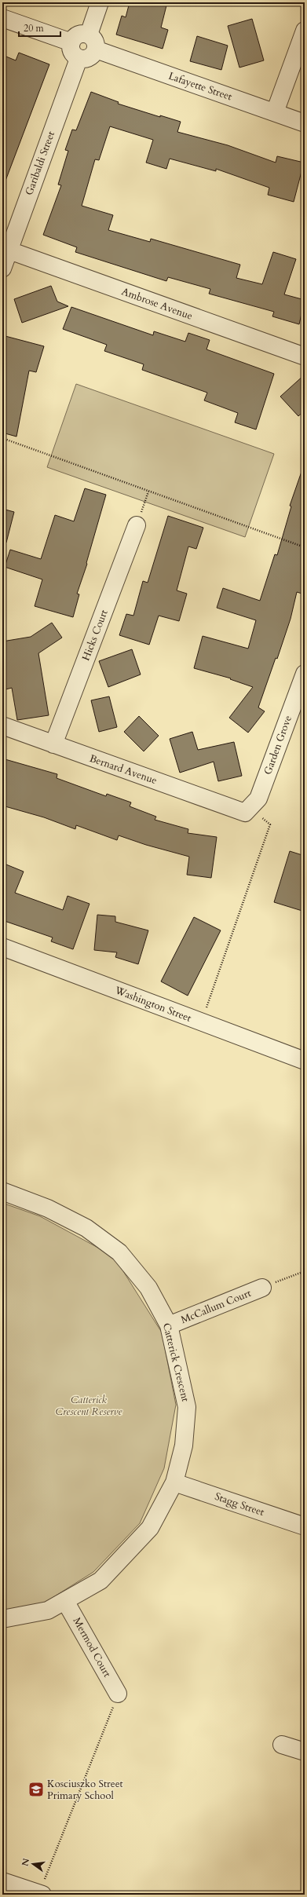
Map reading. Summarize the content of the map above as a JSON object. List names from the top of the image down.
{
  "streets": {
    "street": [
      "Lafayette Street",
      "Garibaldi Street",
      "Ambrose Avenue",
      "Hicks Court",
      "Garden Grove",
      "Bernard Avenue",
      "Washington Street",
      "McCallum Court",
      "Catterick Crescent",
      "Stagg Street",
      "Mermod Court"
    ]
  },
  "crossings": [
    ["Lafayette Street", "Garibaldi Street"],
    ["Garibaldi Street", "Ambrose Avenue"],
    ["Hicks Court", "Bernard Avenue"],
    ["Garden Grove", "Bernard Avenue"],
    ["McCallum Court", "Catterick Crescent"],
    ["Catterick Crescent", "Stagg Street"],
    ["Catterick Crescent", "Mermod Court"]
  ],
  "parks": ["Catterick Crescent Reserve"],
  "places": {
    "school or university": ["Kosciuszko Street Primary School"]
  },
  "scale_bar": "20 m",
  "north": "left"
}
